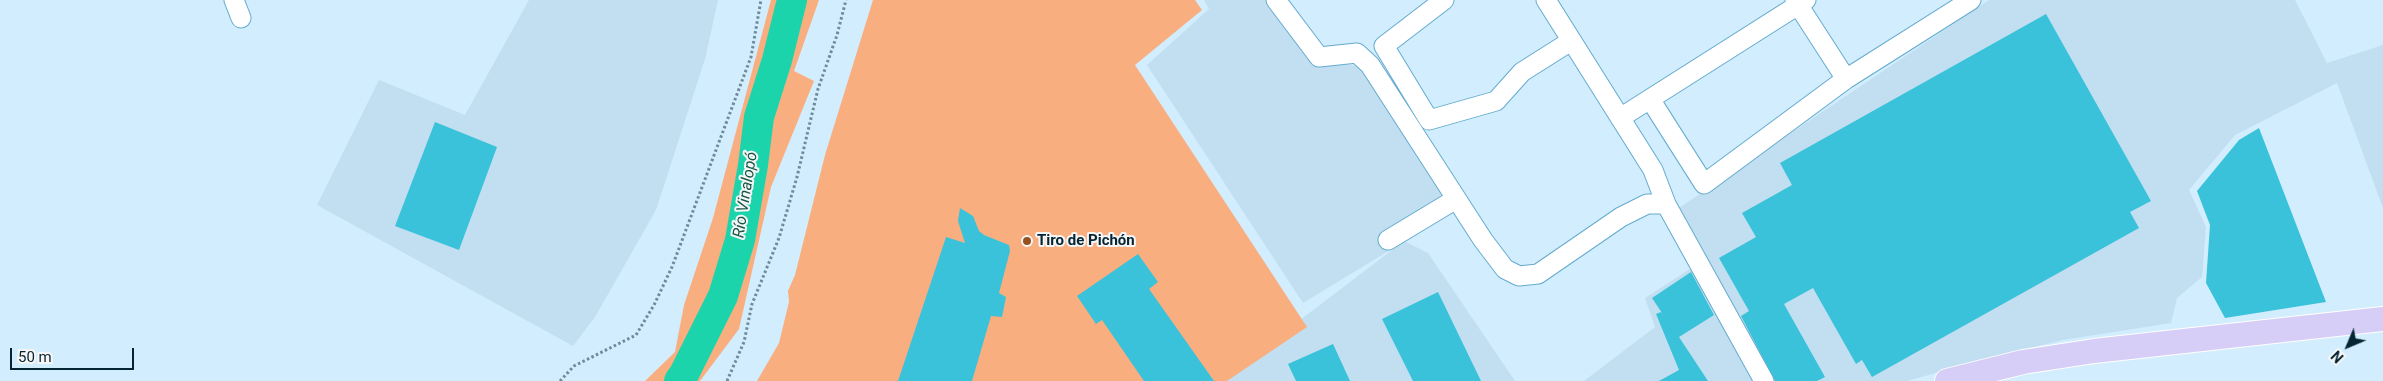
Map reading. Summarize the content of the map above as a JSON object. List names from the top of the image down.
{
  "water": ["Río Vinalopó"],
  "places": ["Tiro de Pichón"],
  "scale_bar": "50 m",
  "north": "bottom left"
}
